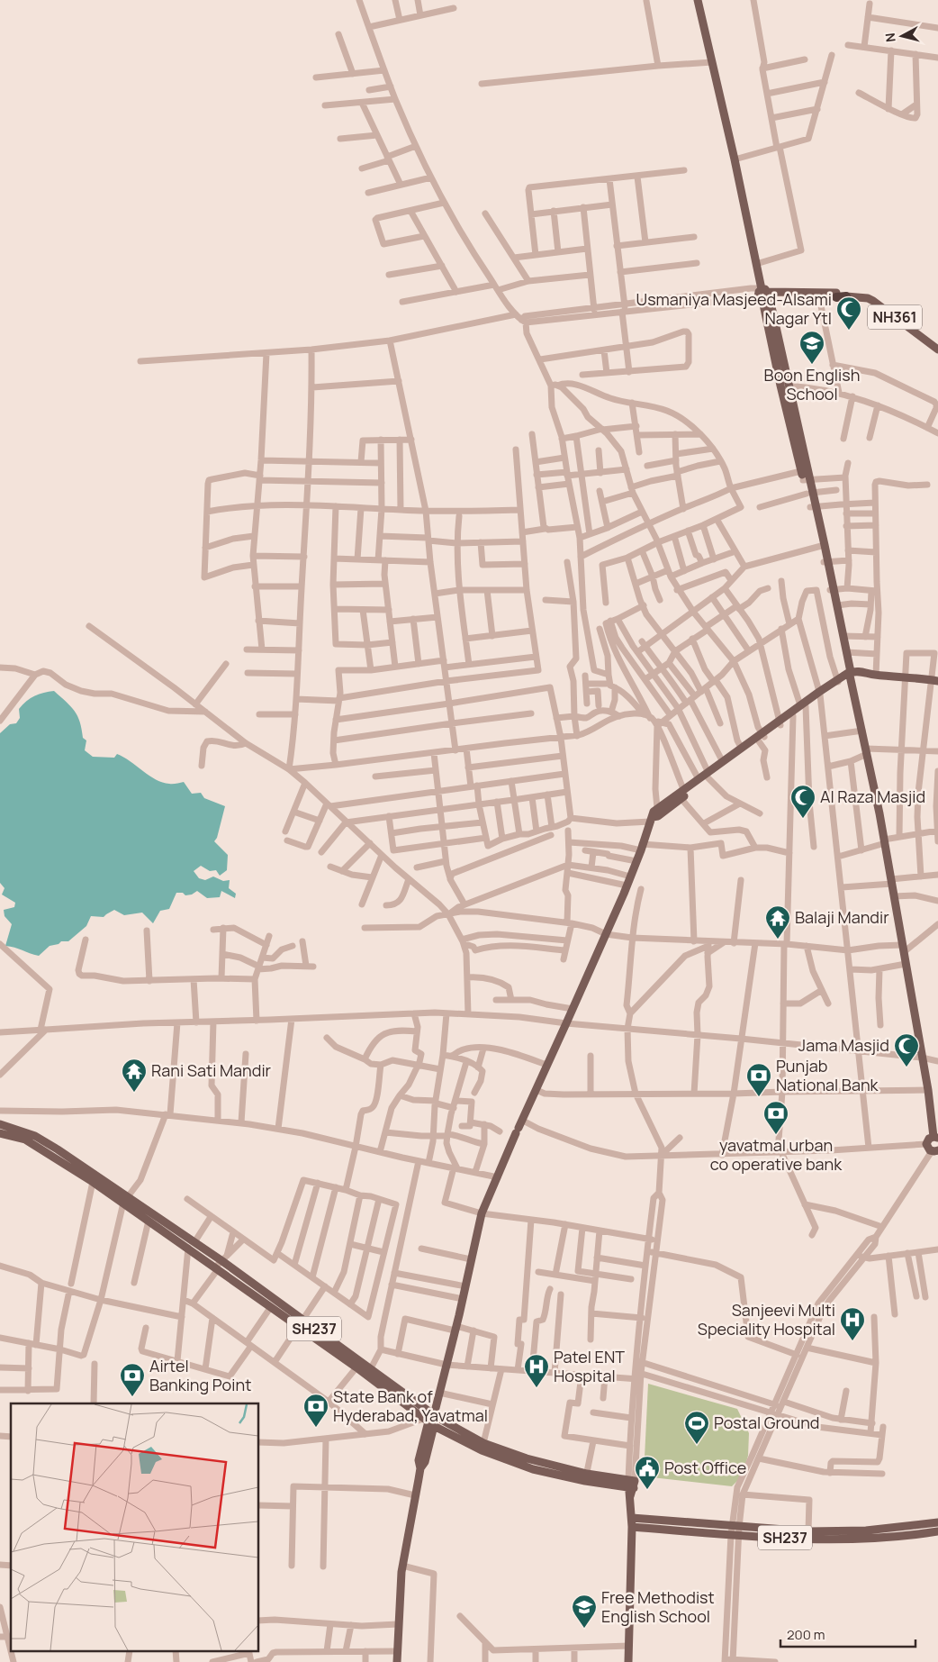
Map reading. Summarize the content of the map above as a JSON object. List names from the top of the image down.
{
  "streets": {
    "highway": ["NH361"],
    "main road": ["SH237"]
  },
  "places": {
    "mosque": ["Usmaniya Masjeed-Alsami Nagar Ytl", "Al Raza Masjid", "Jama Masjid"],
    "school or university": ["Boon English School", "Free Methodist English School"],
    "temple": ["Balaji Mandir", "Rani Sati Mandir"],
    "bank": [
      "Punjab National Bank",
      "yavatmal urban co operative bank",
      "Airtel Banking Point",
      "State Bank of Hyderabad, Yavatmal"
    ],
    "hospital": ["Sanjeevi Multi Speciality Hospital", "Patel ENT Hospital"],
    "sports": ["Postal Ground"],
    "public building": ["Post Office"]
  },
  "scale_bar": "200 m",
  "north": "left"
}
